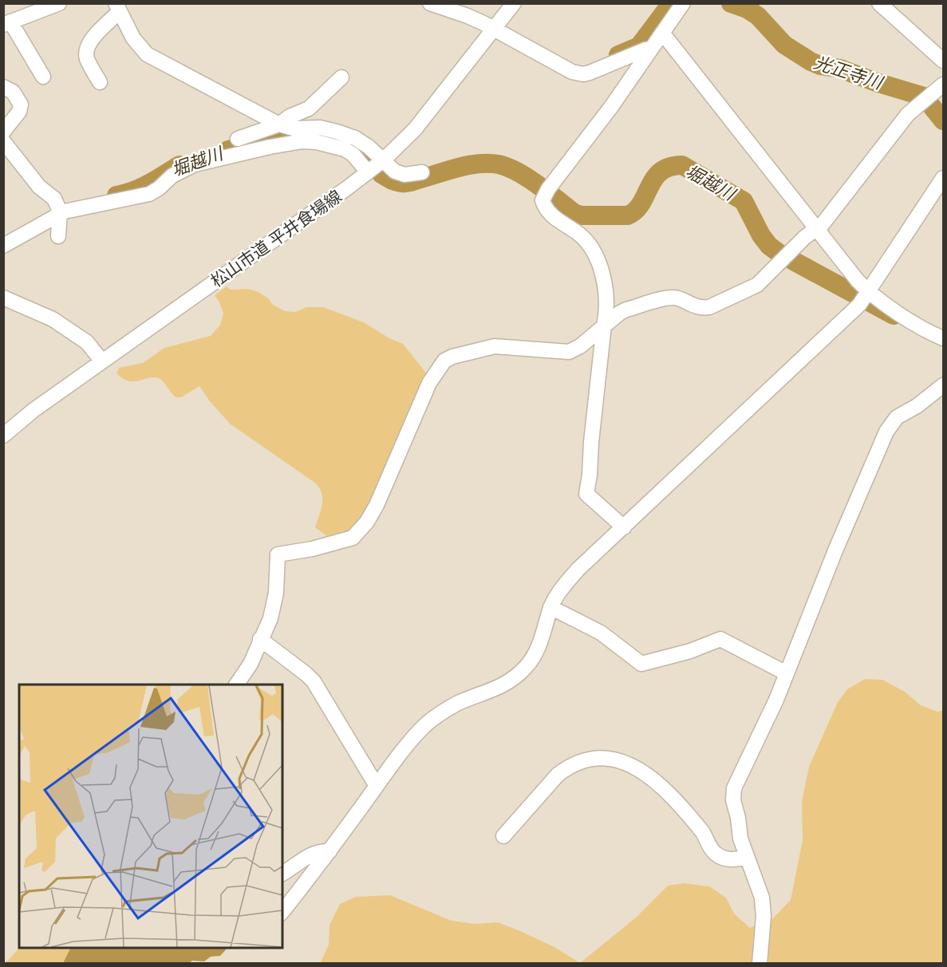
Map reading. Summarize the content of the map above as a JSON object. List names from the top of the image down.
{
  "streets": {
    "street": ["松山市道 平井食場線"]
  },
  "water": ["光正寺川", "堀越川"]
}
